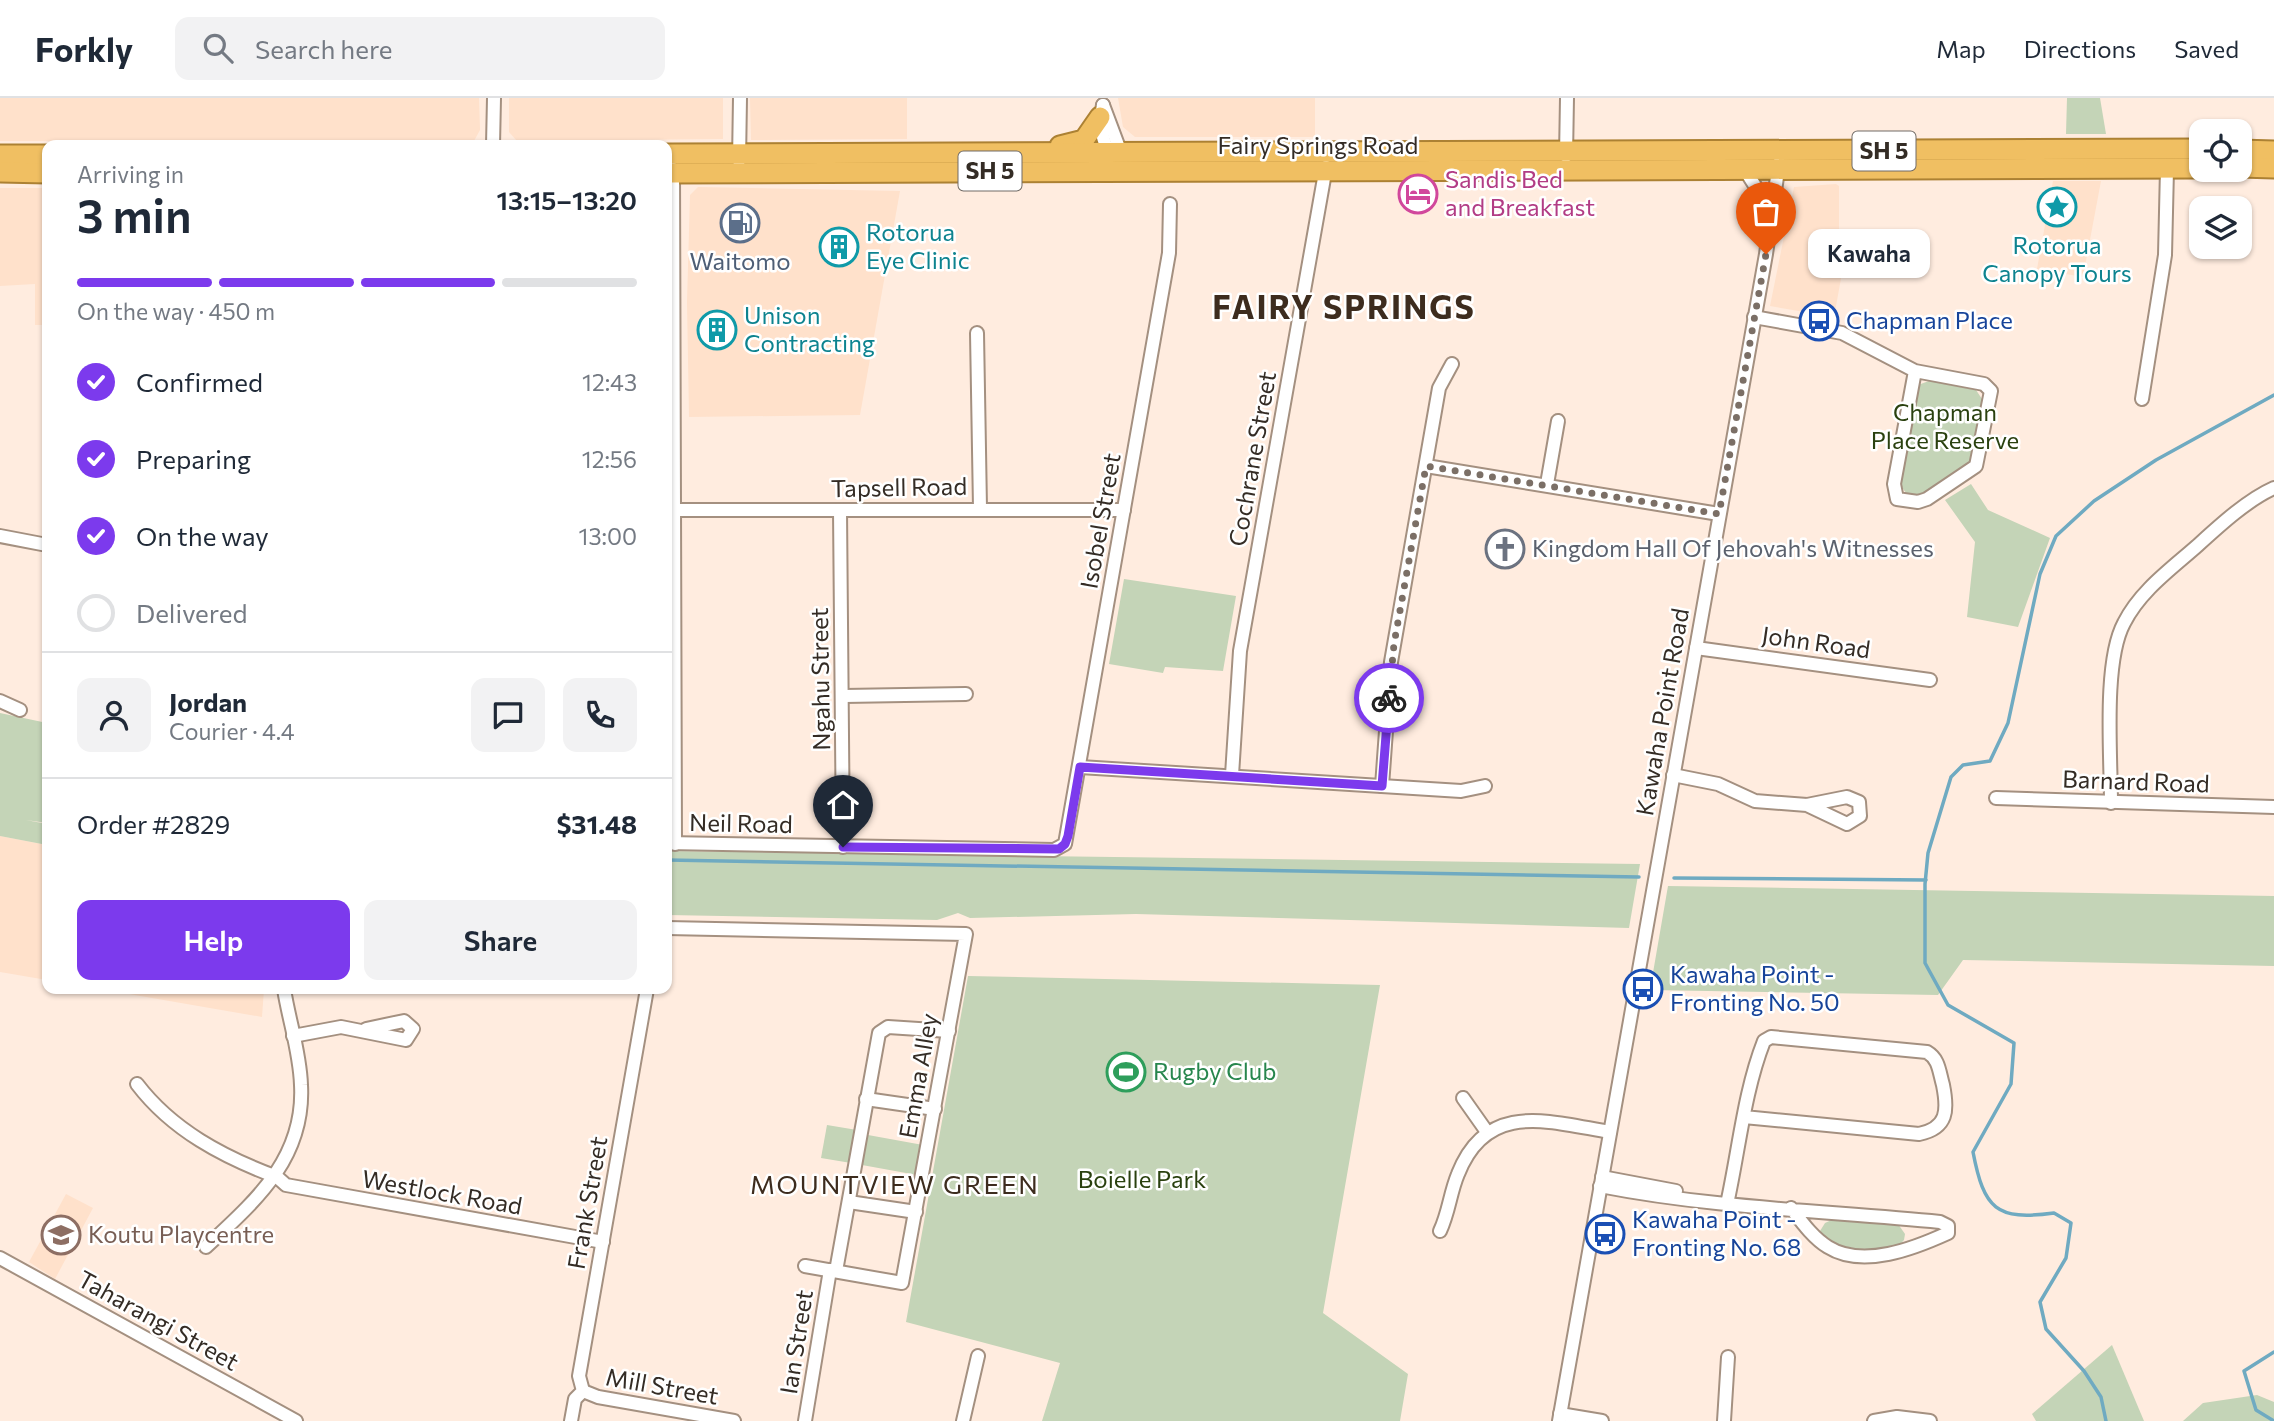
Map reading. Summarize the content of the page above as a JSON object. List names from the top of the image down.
{
  "streets": {
    "highway": ["Fairy Springs Road", "SH 5"],
    "street": [
      "Cochrane Street",
      "Tapsell Road",
      "Isobel Street",
      "John Road",
      "Ngahu Street",
      "Kawaha Point Road",
      "Barnard Road",
      "Neil Road",
      "Emma Alley",
      "Westlock Road",
      "Frank Street",
      "Taharangi Street",
      "Ian Street",
      "Mill Street"
    ]
  },
  "crossings": [
    ["Fairy Springs Road", "SH 5"],
    ["Fairy Springs Road", "Cochrane Street"],
    ["Fairy Springs Road", "Kawaha Point Road"],
    ["Tapsell Road", "Isobel Street"],
    ["Tapsell Road", "Ngahu Street"],
    ["Isobel Street", "Neil Road"],
    ["John Road", "Kawaha Point Road"],
    ["Ngahu Street", "Neil Road"],
    ["Emma Alley", "Ian Street"],
    ["Westlock Road", "Frank Street"],
    ["Frank Street", "Mill Street"]
  ],
  "districts": ["FAIRY SPRINGS", "MOUNTVIEW GREEN"],
  "parks": ["Chapman Place Reserve", "Boielle Park"],
  "places": {
    "hotel": ["Sandis Bed and Breakfast"],
    "place": ["Rotorua Canopy Tours"],
    "fuel station": ["Waitomo"],
    "building": ["Rotorua Eye Clinic", "Unison Contracting"],
    "other": ["Kawaha"],
    "bus stop": ["Chapman Place", "Kawaha Point - Fronting No. 50", "Kawaha Point - Fronting No. 68"],
    "church": ["Kingdom Hall Of Jehovah's Witnesses"],
    "sports": ["Rugby Club"],
    "school or university": ["Koutu Playcentre"]
  },
  "page": {
    "header": "Forkly",
    "search": "Search here",
    "nav": ["Map", "Directions", "Saved"],
    "heading": ["3 min", "Arriving in", "13:15–13:20"],
    "panel": [
      "Jordan",
      "Courier · 4.4",
      "Order #2829",
      "$31.48"
    ],
    "bubble": "Kawaha",
    "bar": "On the way · 450 m",
    "list": [
      ["Confirmed", "12:43"],
      ["Preparing", "12:56"],
      ["On the way", "13:00"],
      "Delivered"
    ],
    "buttons": ["Help", "Share"]
  }
}
